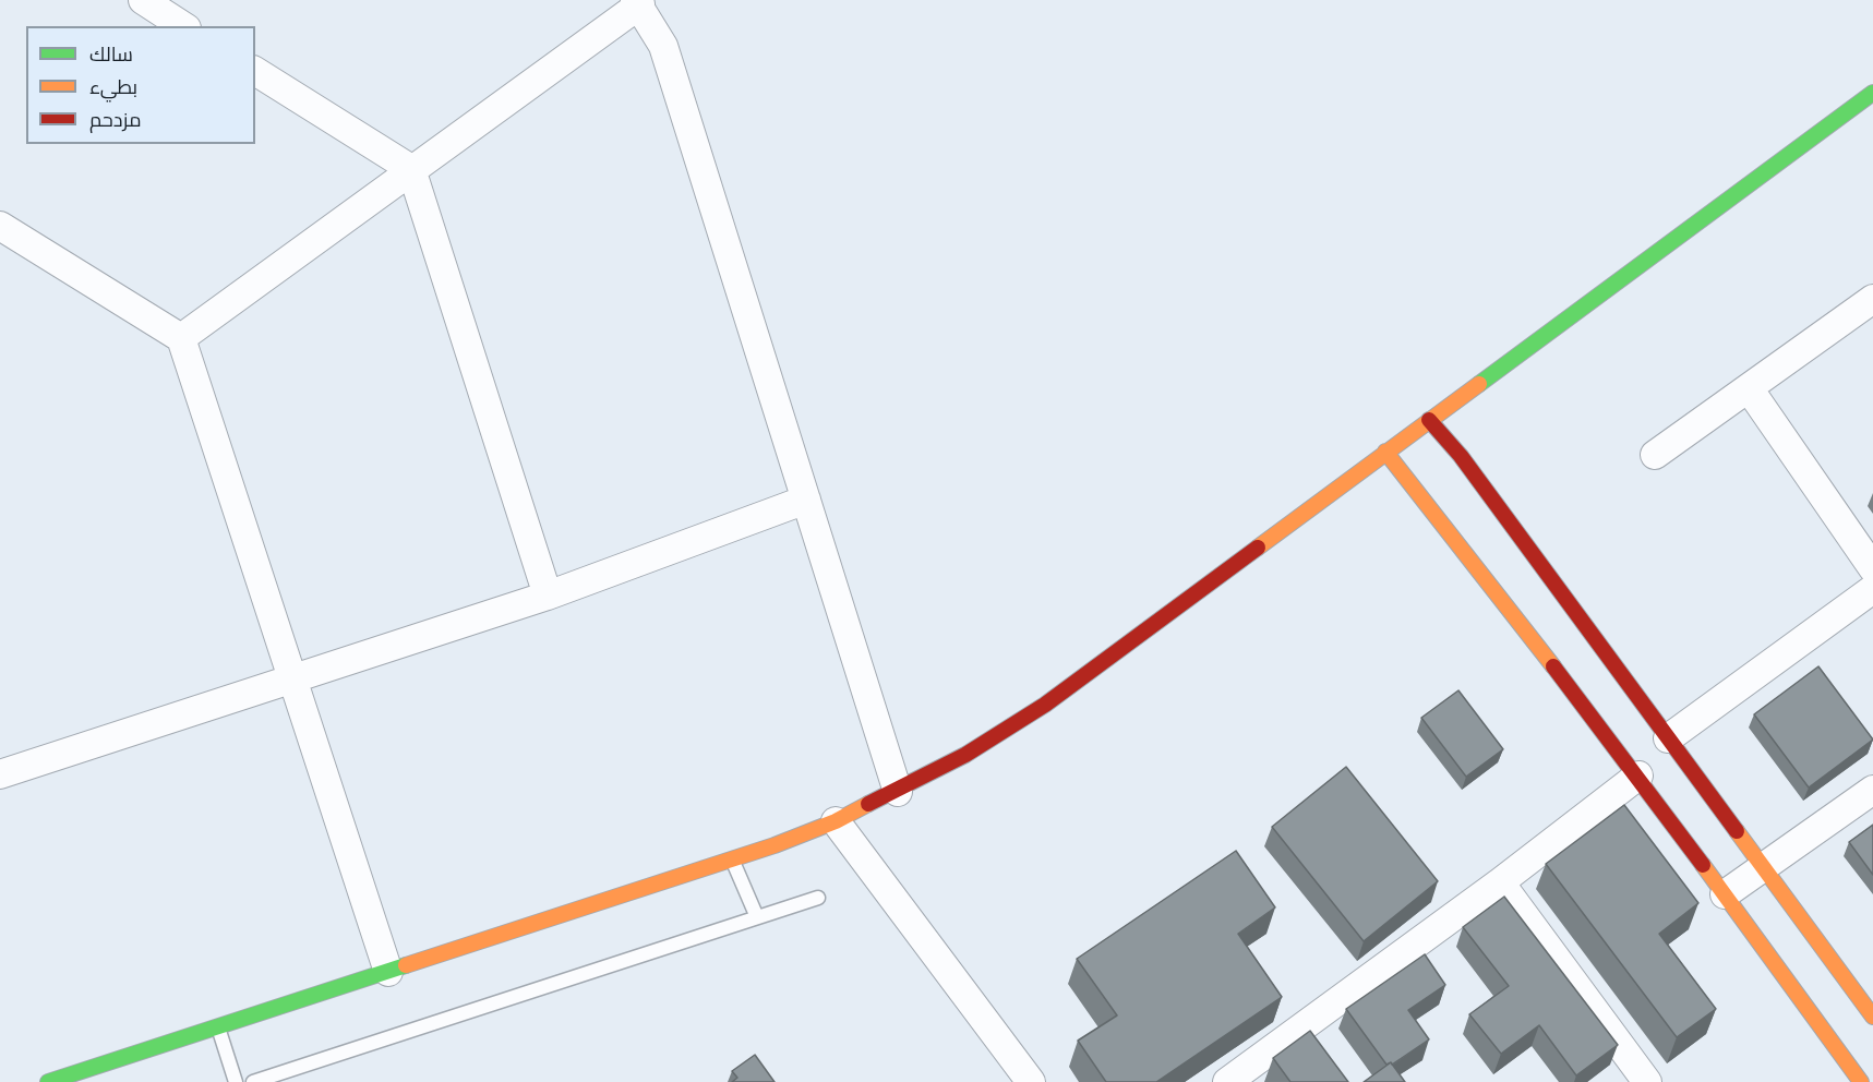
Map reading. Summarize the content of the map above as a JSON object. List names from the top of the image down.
{
  "legend": ["سالك", "بطيء", "مزدحم"]
}
